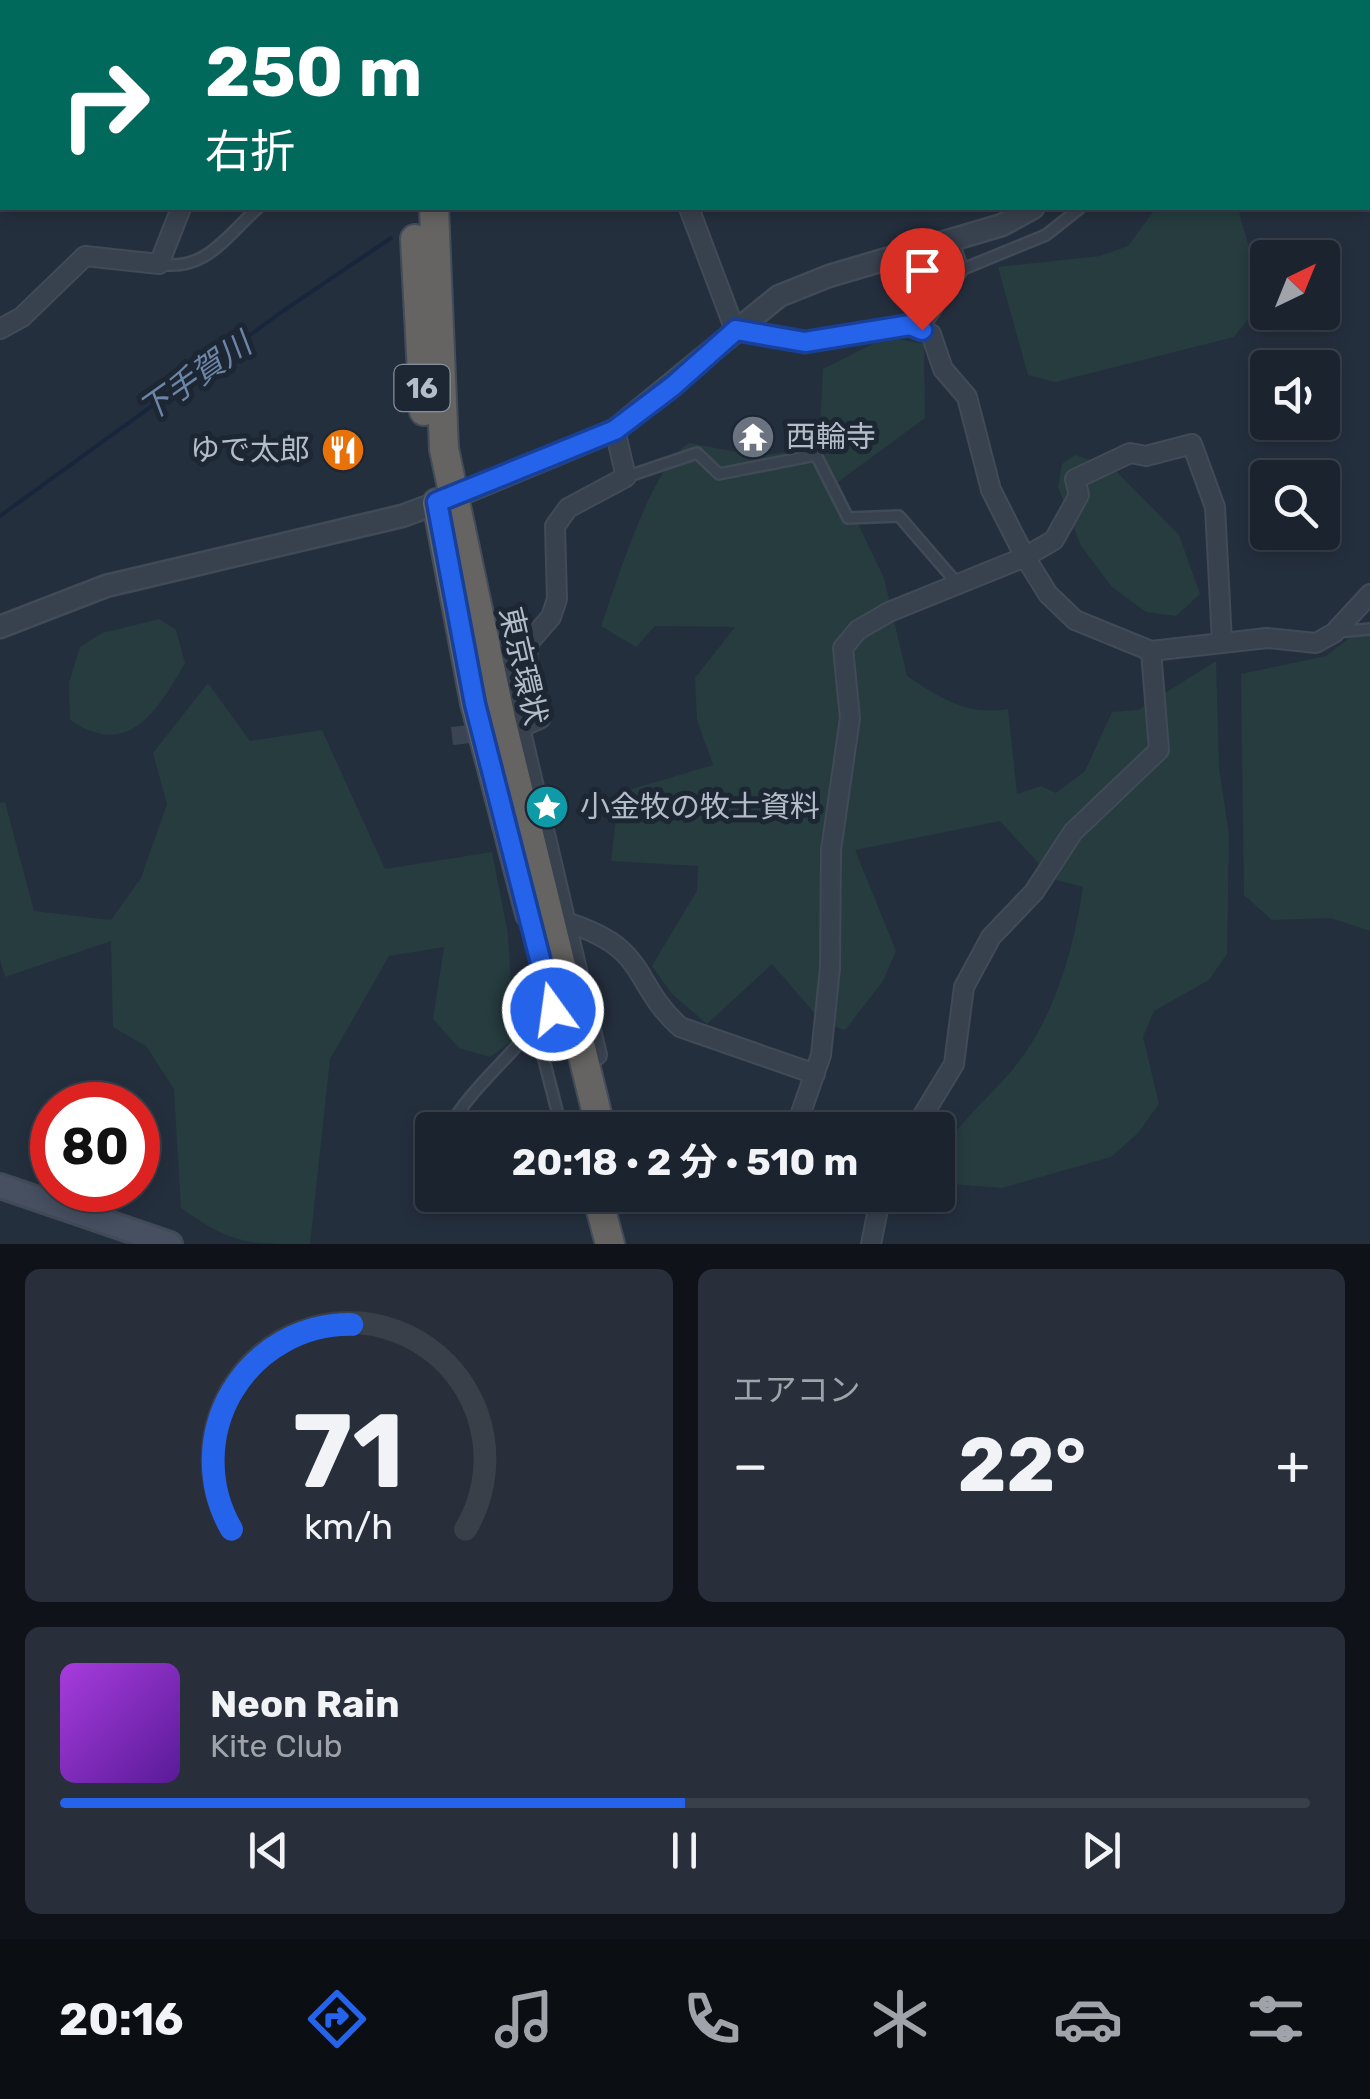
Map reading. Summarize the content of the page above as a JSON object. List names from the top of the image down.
{
  "streets": {
    "highway": ["16", "東京環状"]
  },
  "water": ["下手賀川"],
  "places": {
    "temple": ["西輪寺"],
    "restaurant": ["ゆで太郎"],
    "place": ["小金牧の牧士資料"]
  },
  "north": "top right",
  "page": {
    "turn": ["250 m", "右折"],
    "limit": "80",
    "trip": "20:18 · 2 分 · 510 m",
    "tile": "エアコン",
    "heat": ["−", "22°", "+"],
    "song": ["Neon Rain", "Kite Club"],
    "tabs": "20:16",
    "gauge": ["71", "km/h"]
  }
}
